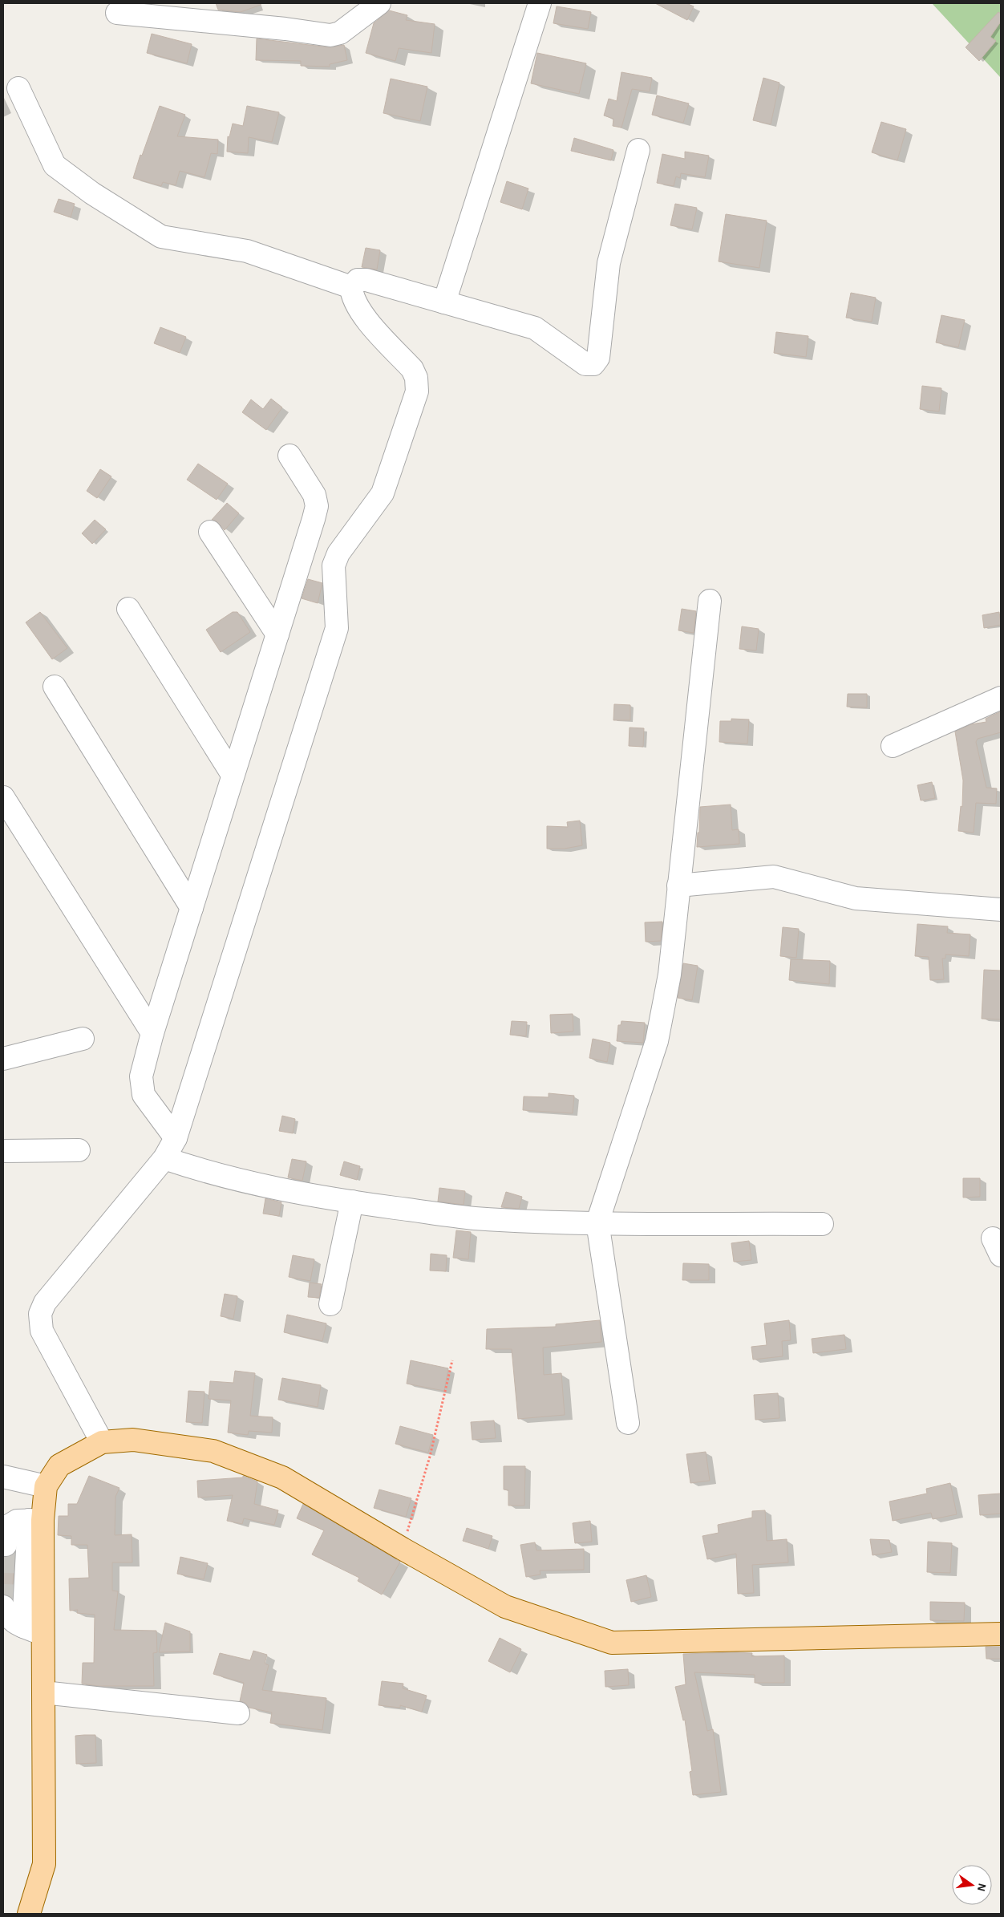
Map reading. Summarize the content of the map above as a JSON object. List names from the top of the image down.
{
  "north": "right"
}
